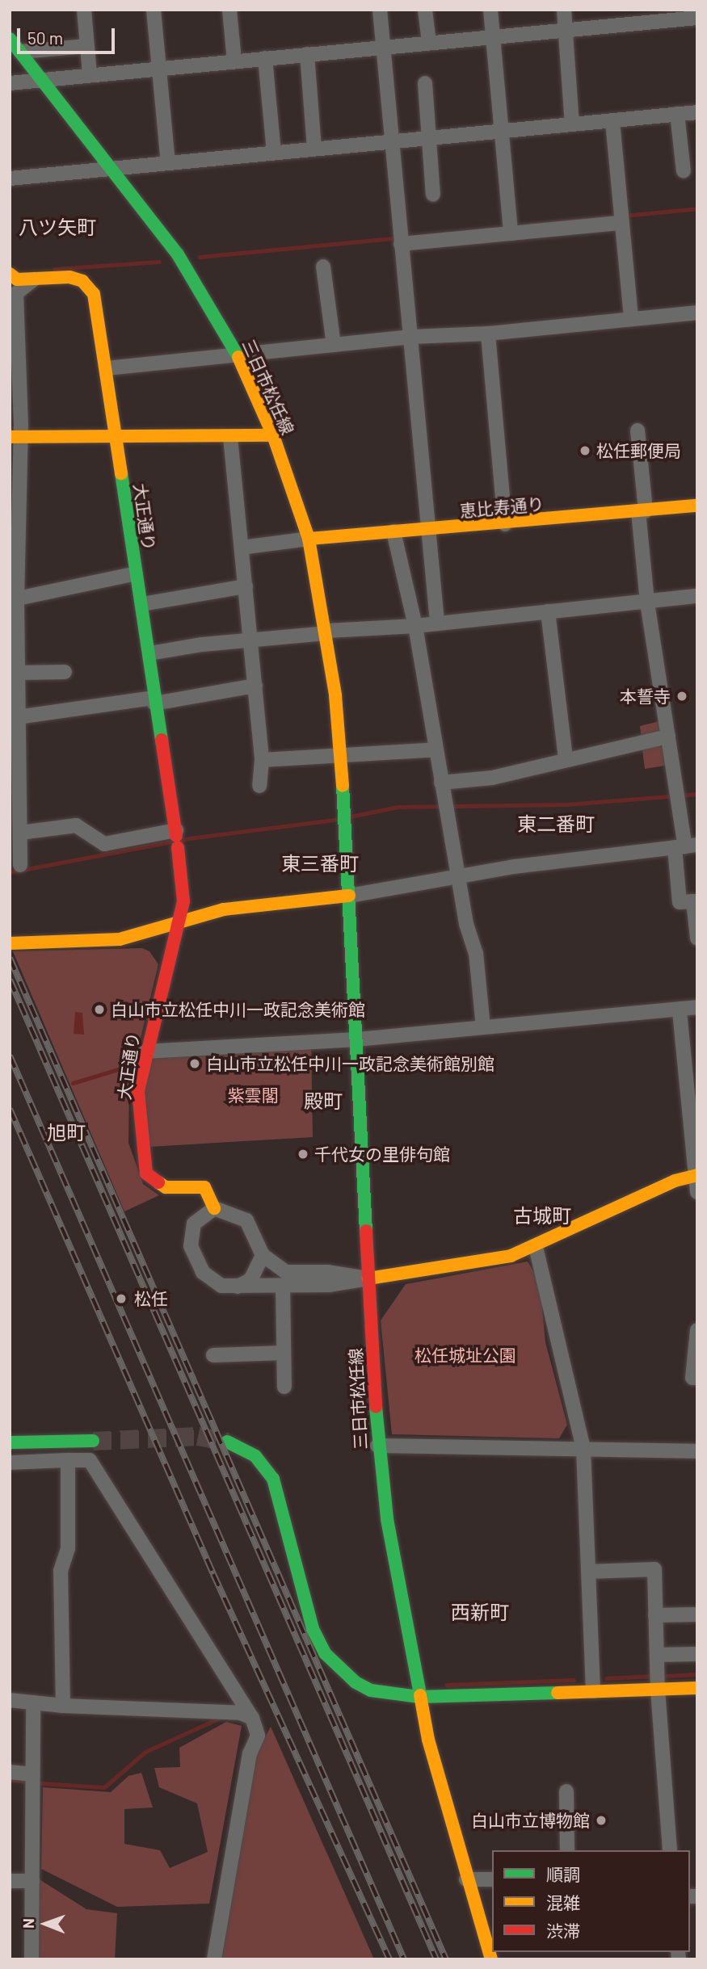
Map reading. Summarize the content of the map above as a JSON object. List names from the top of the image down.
{
  "streets": {
    "street": ["三日市松任線", "恵比寿通り", "大正通り"]
  },
  "crossings": [
    ["三日市松任線", "恵比寿通り"]
  ],
  "districts": [
    "八ツ矢町",
    "東二番町",
    "東三番町",
    "殿町",
    "旭町",
    "古城町",
    "西新町"
  ],
  "parks": ["紫雲閣", "松任城址公園"],
  "places": [
    "松任郵便局",
    "本誓寺",
    "白山市立松任中川一政記念美術館",
    "白山市立松任中川一政記念美術館別館",
    "千代女の里俳句館",
    "松任",
    "白山市立博物館"
  ],
  "legend": ["順調", "混雑", "渋滞"],
  "scale_bar": "50 m",
  "north": "left"
}
